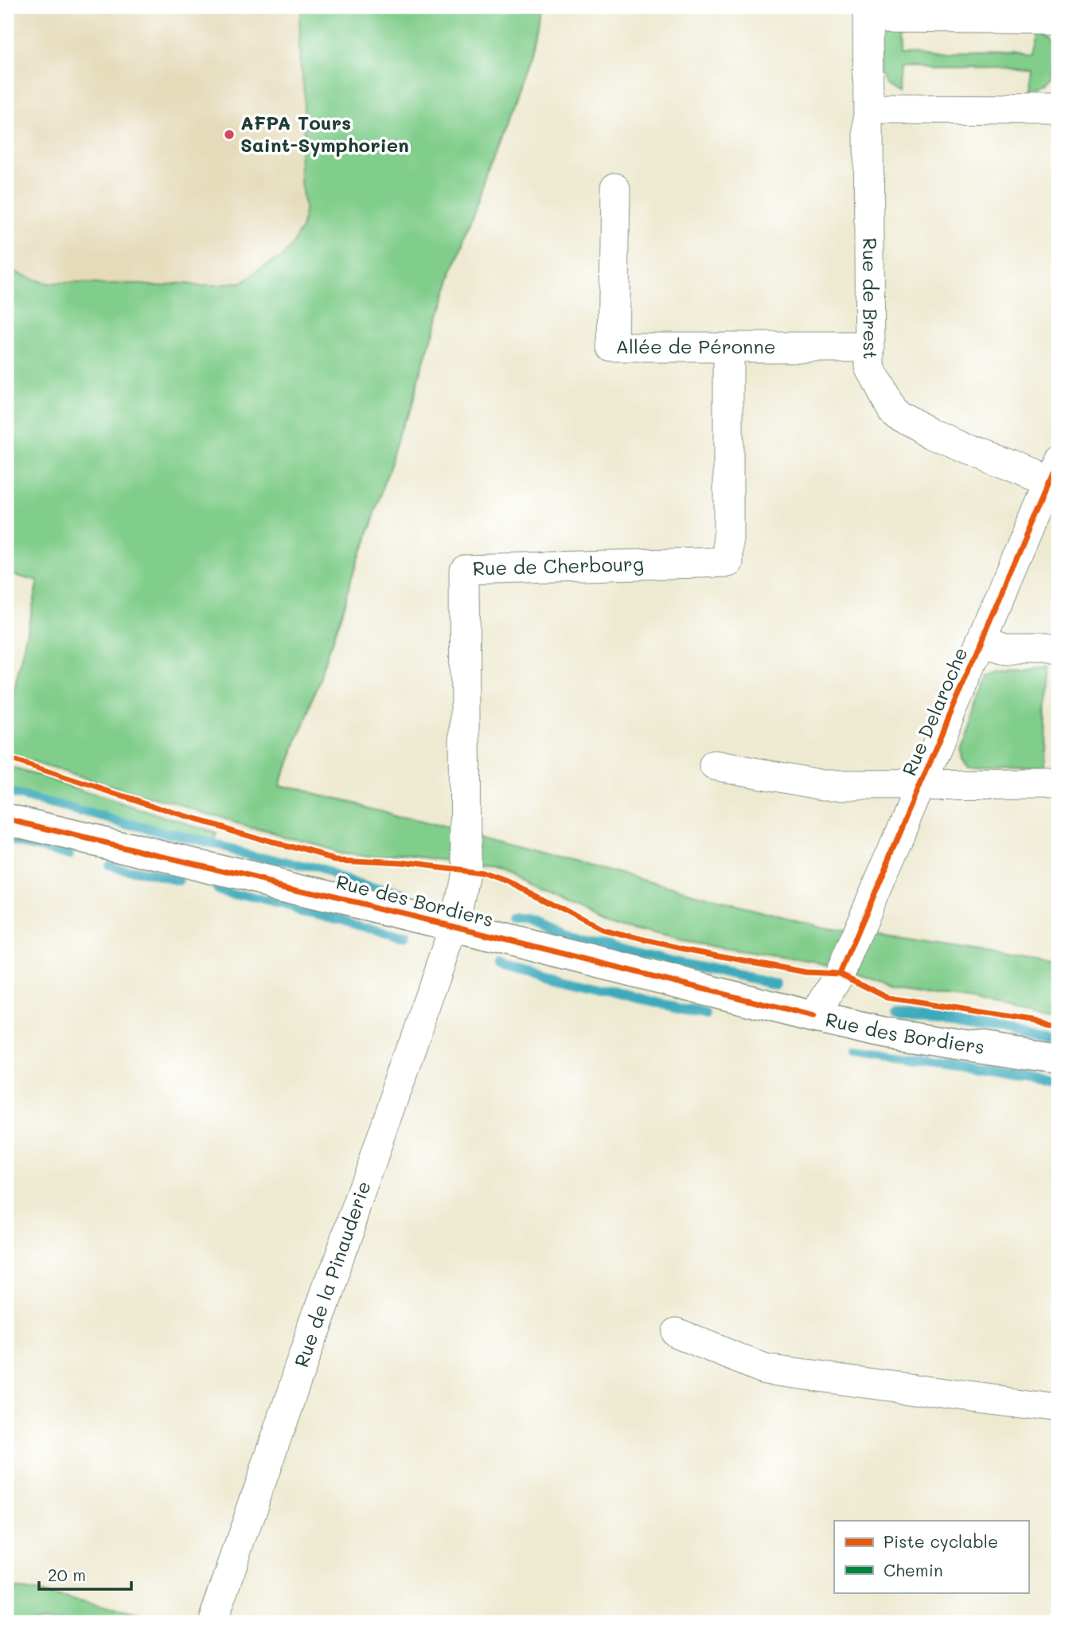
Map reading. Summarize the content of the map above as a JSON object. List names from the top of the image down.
{
  "streets": {
    "street": [
      "Rue de Brest",
      "Allée de Péronne",
      "Rue de Cherbourg",
      "Rue Delaroche",
      "Rue des Bordiers",
      "Rue de la Pinauderie"
    ]
  },
  "crossings": [
    ["Rue de Brest", "Allée de Péronne"],
    ["Rue de Brest", "Rue Delaroche"],
    ["Allée de Péronne", "Rue de Cherbourg"],
    ["Rue de Cherbourg", "Rue des Bordiers"],
    ["Rue de Cherbourg", "Rue de la Pinauderie"],
    ["Rue Delaroche", "Rue des Bordiers"],
    ["Rue des Bordiers", "Rue de la Pinauderie"]
  ],
  "places": ["AFPA Tours Saint-Symphorien"],
  "legend": ["Piste cyclable", "Chemin"],
  "scale_bar": "20 m"
}
